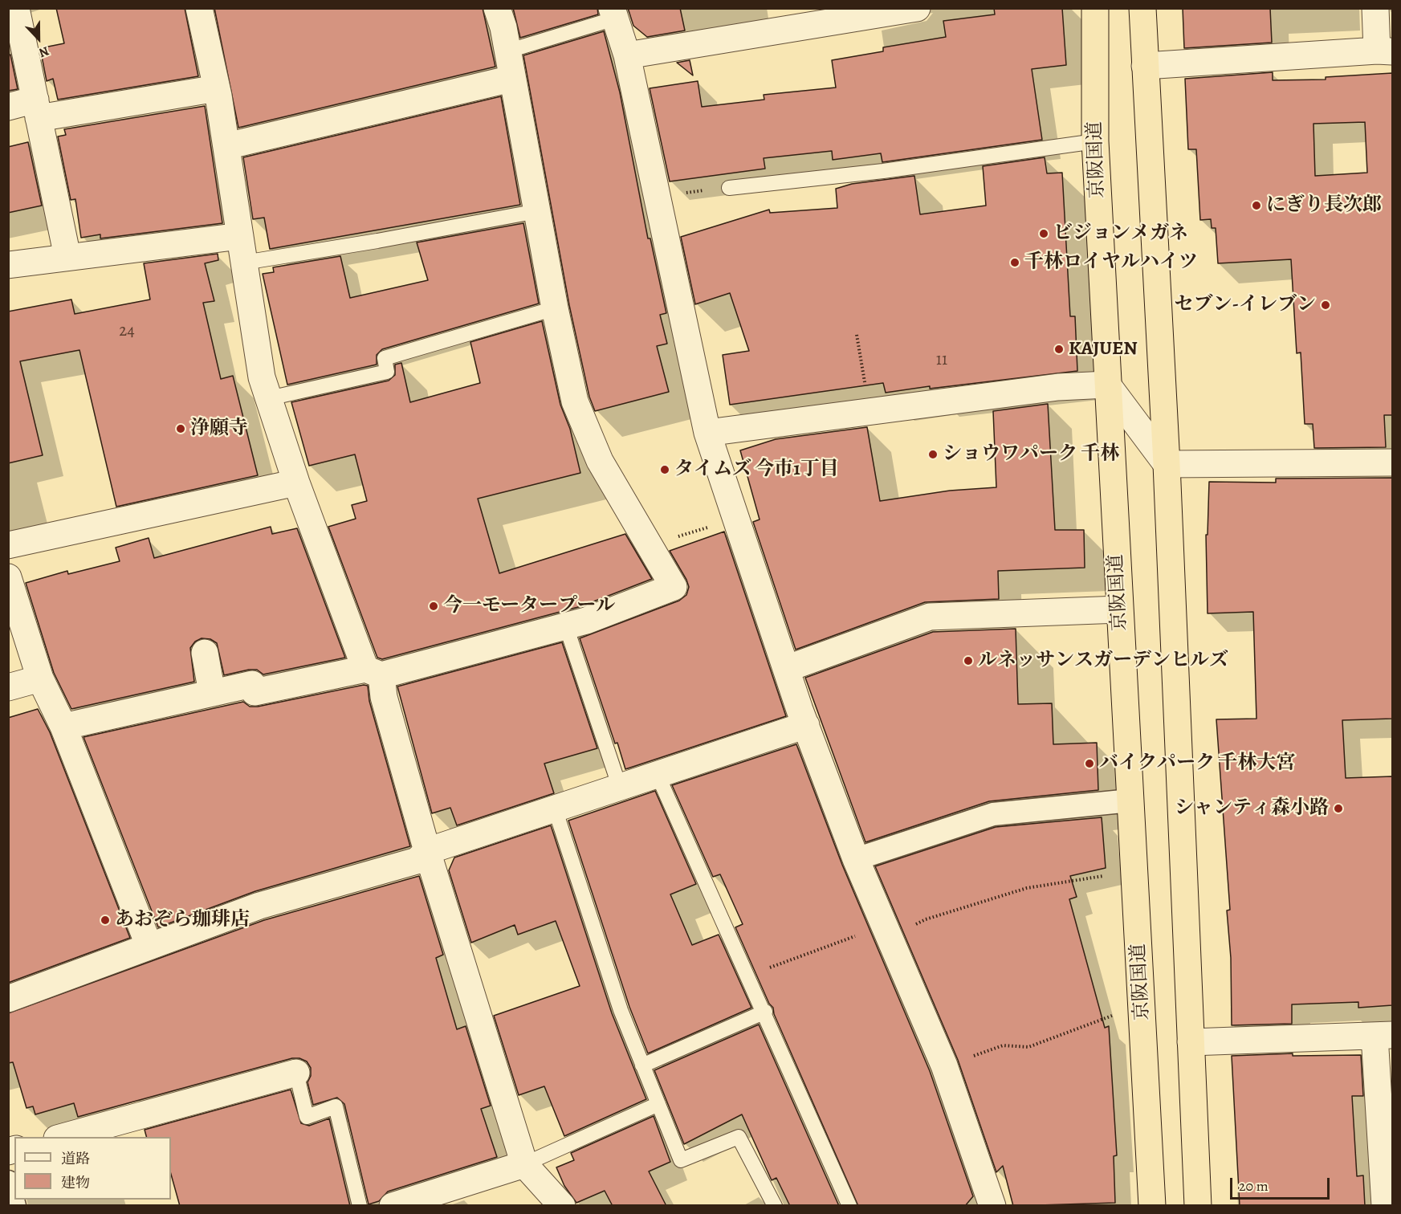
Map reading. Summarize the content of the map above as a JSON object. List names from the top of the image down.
{
  "streets": {
    "highway": ["京阪国道"]
  },
  "places": [
    "にぎり長次郎",
    "ビジョンメガネ",
    "千林ロイヤルハイツ",
    "セブン-イレブン",
    "KAJUEN",
    "浄願寺",
    "ショウワパーク 千林",
    "タイムズ 今市1丁目",
    "今一モータープール",
    "ルネッサンスガーデンヒルズ",
    "バイクパーク 千林大宮",
    "シャンティ森小路",
    "あおぞら珈琲店"
  ],
  "house_numbers": ["24", "11"],
  "legend": ["道路", "建物"],
  "scale_bar": "20 m",
  "north": "bottom"
}
